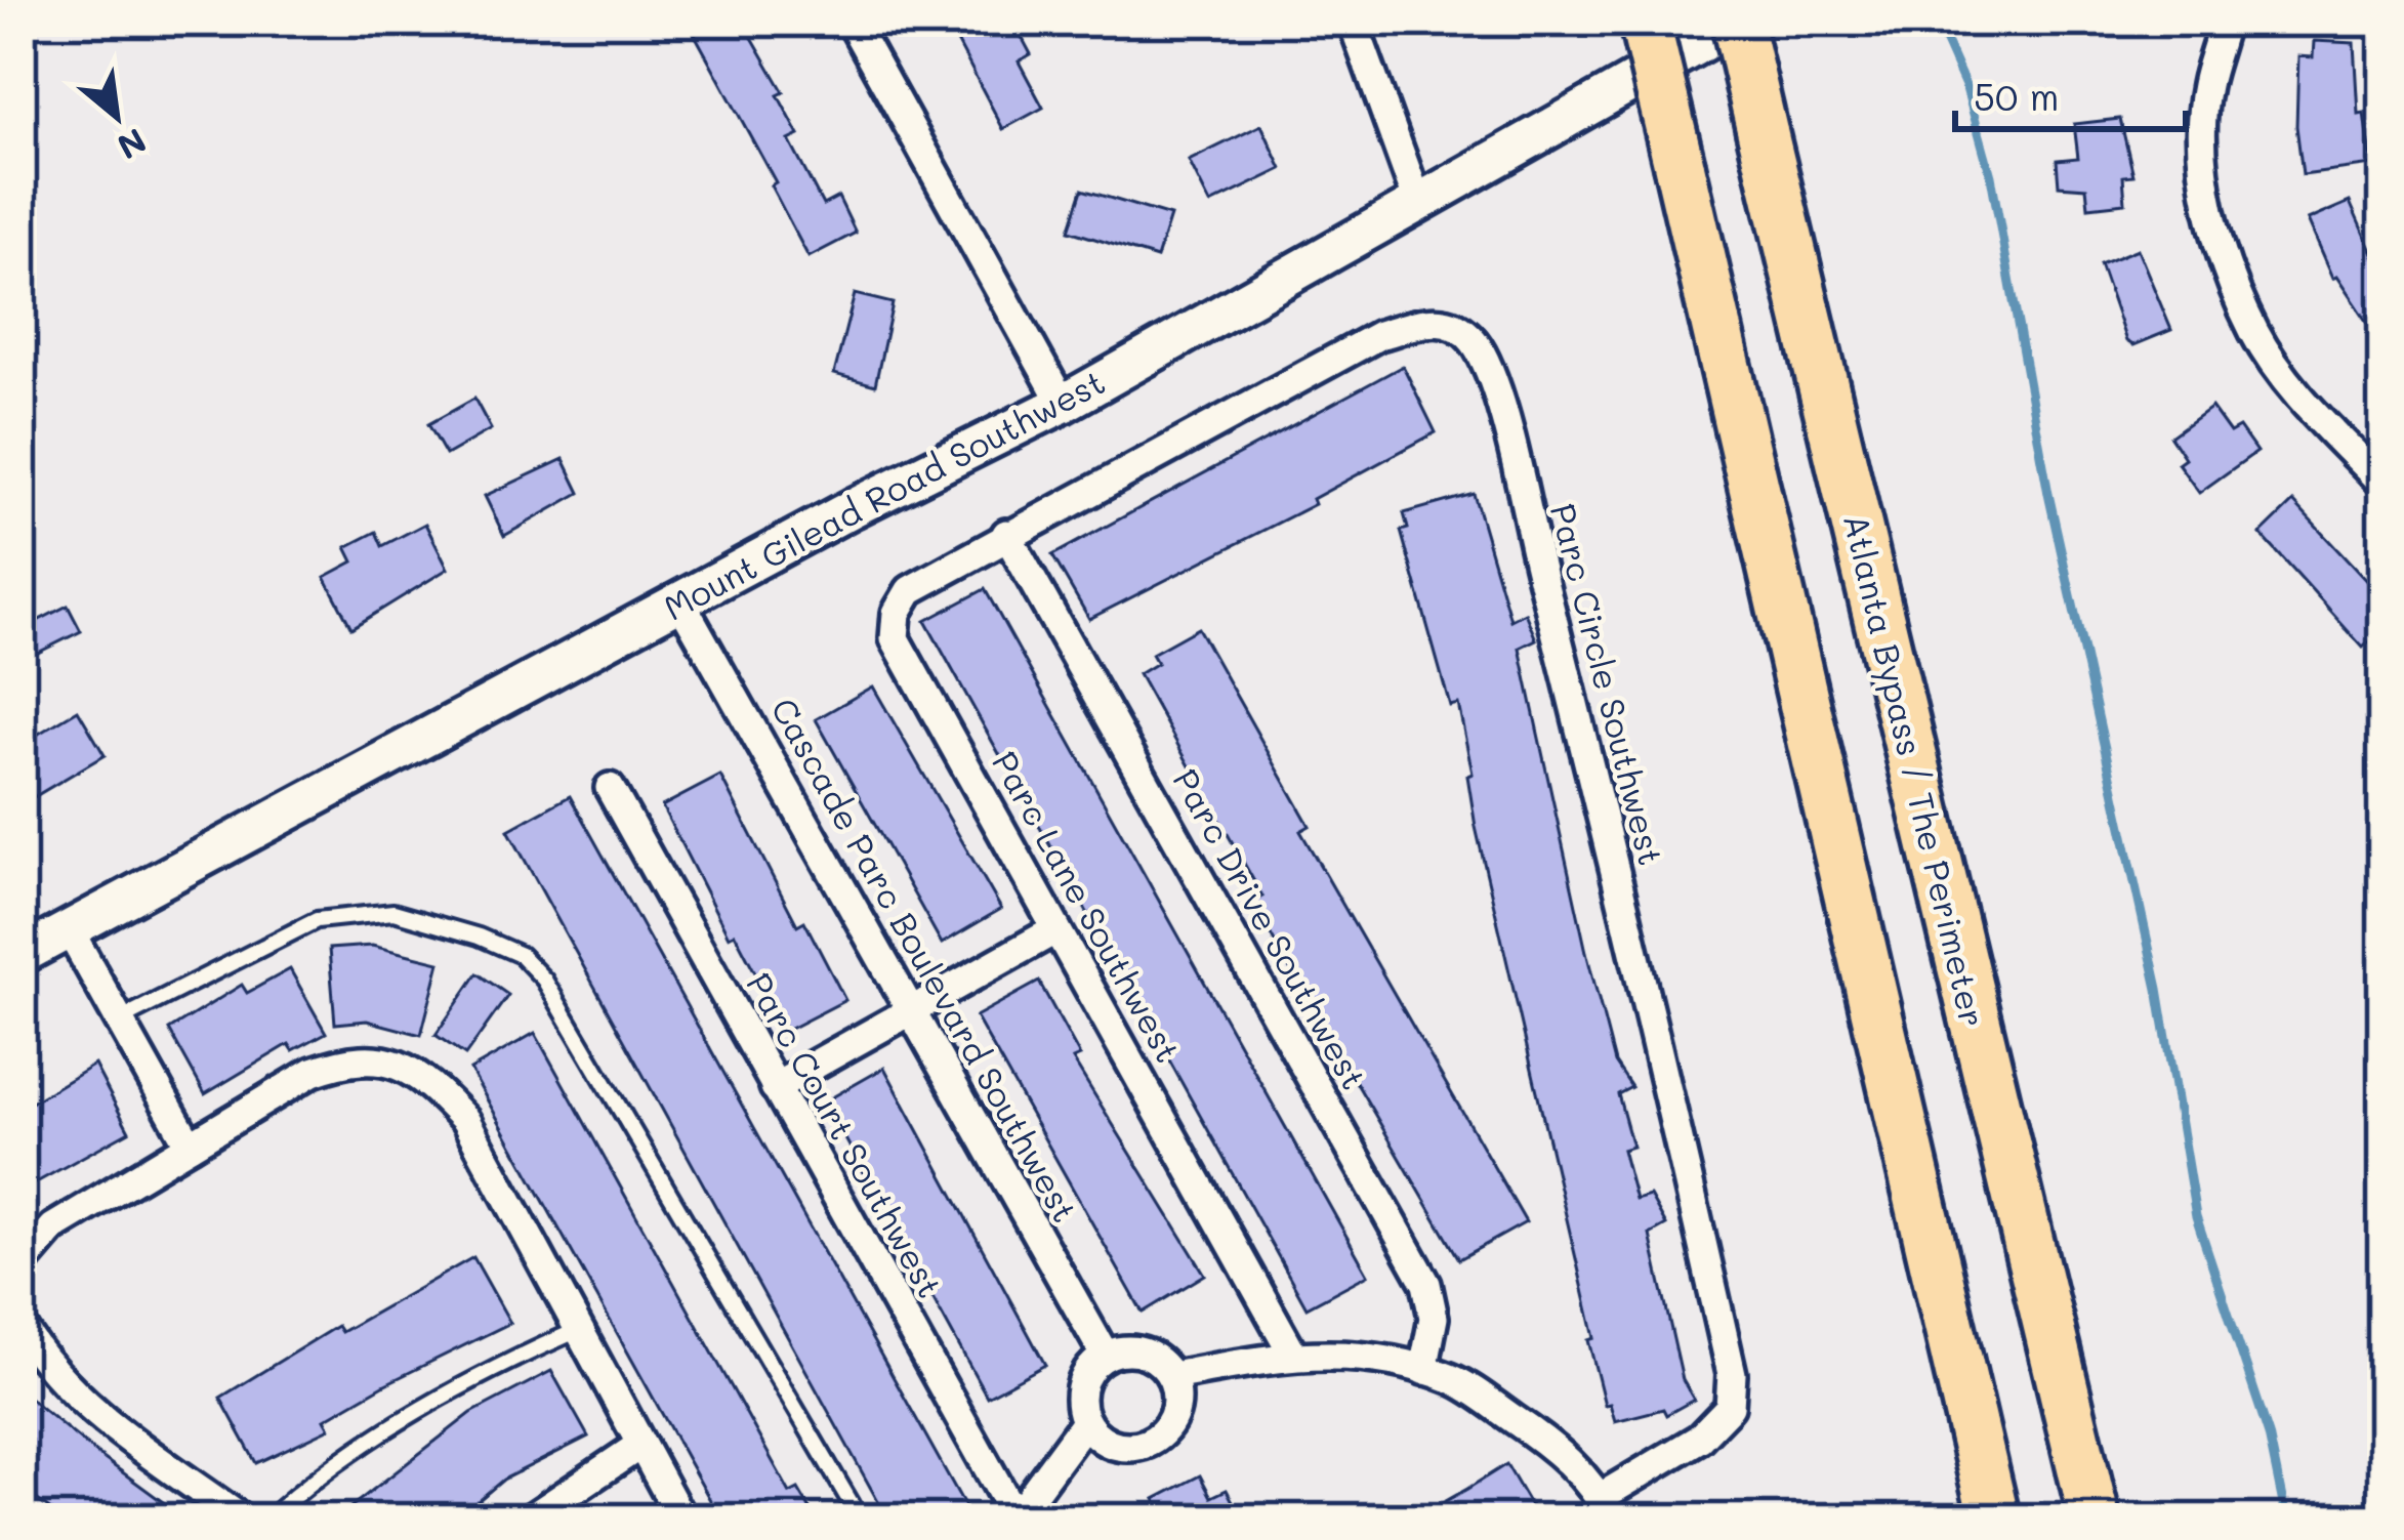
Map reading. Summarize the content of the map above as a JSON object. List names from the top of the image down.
{
  "streets": {
    "highway": ["Atlanta Bypass / The Perimeter"],
    "street": [
      "Mount Gilead Road Southwest",
      "Parc Circle Southwest",
      "Parc Lane Southwest",
      "Parc Drive Southwest",
      "Cascade Parc Boulevard Southwest",
      "Parc Court Southwest"
    ]
  },
  "crossings": [
    ["Mount Gilead Road Southwest", "Atlanta Bypass / The Perimeter"],
    ["Mount Gilead Road Southwest", "Cascade Parc Boulevard Southwest"],
    ["Parc Circle Southwest", "Parc Lane Southwest"],
    ["Parc Circle Southwest", "Parc Drive Southwest"],
    ["Parc Lane Southwest", "Parc Drive Southwest"]
  ],
  "scale_bar": "50 m",
  "north": "bottom right"
}
